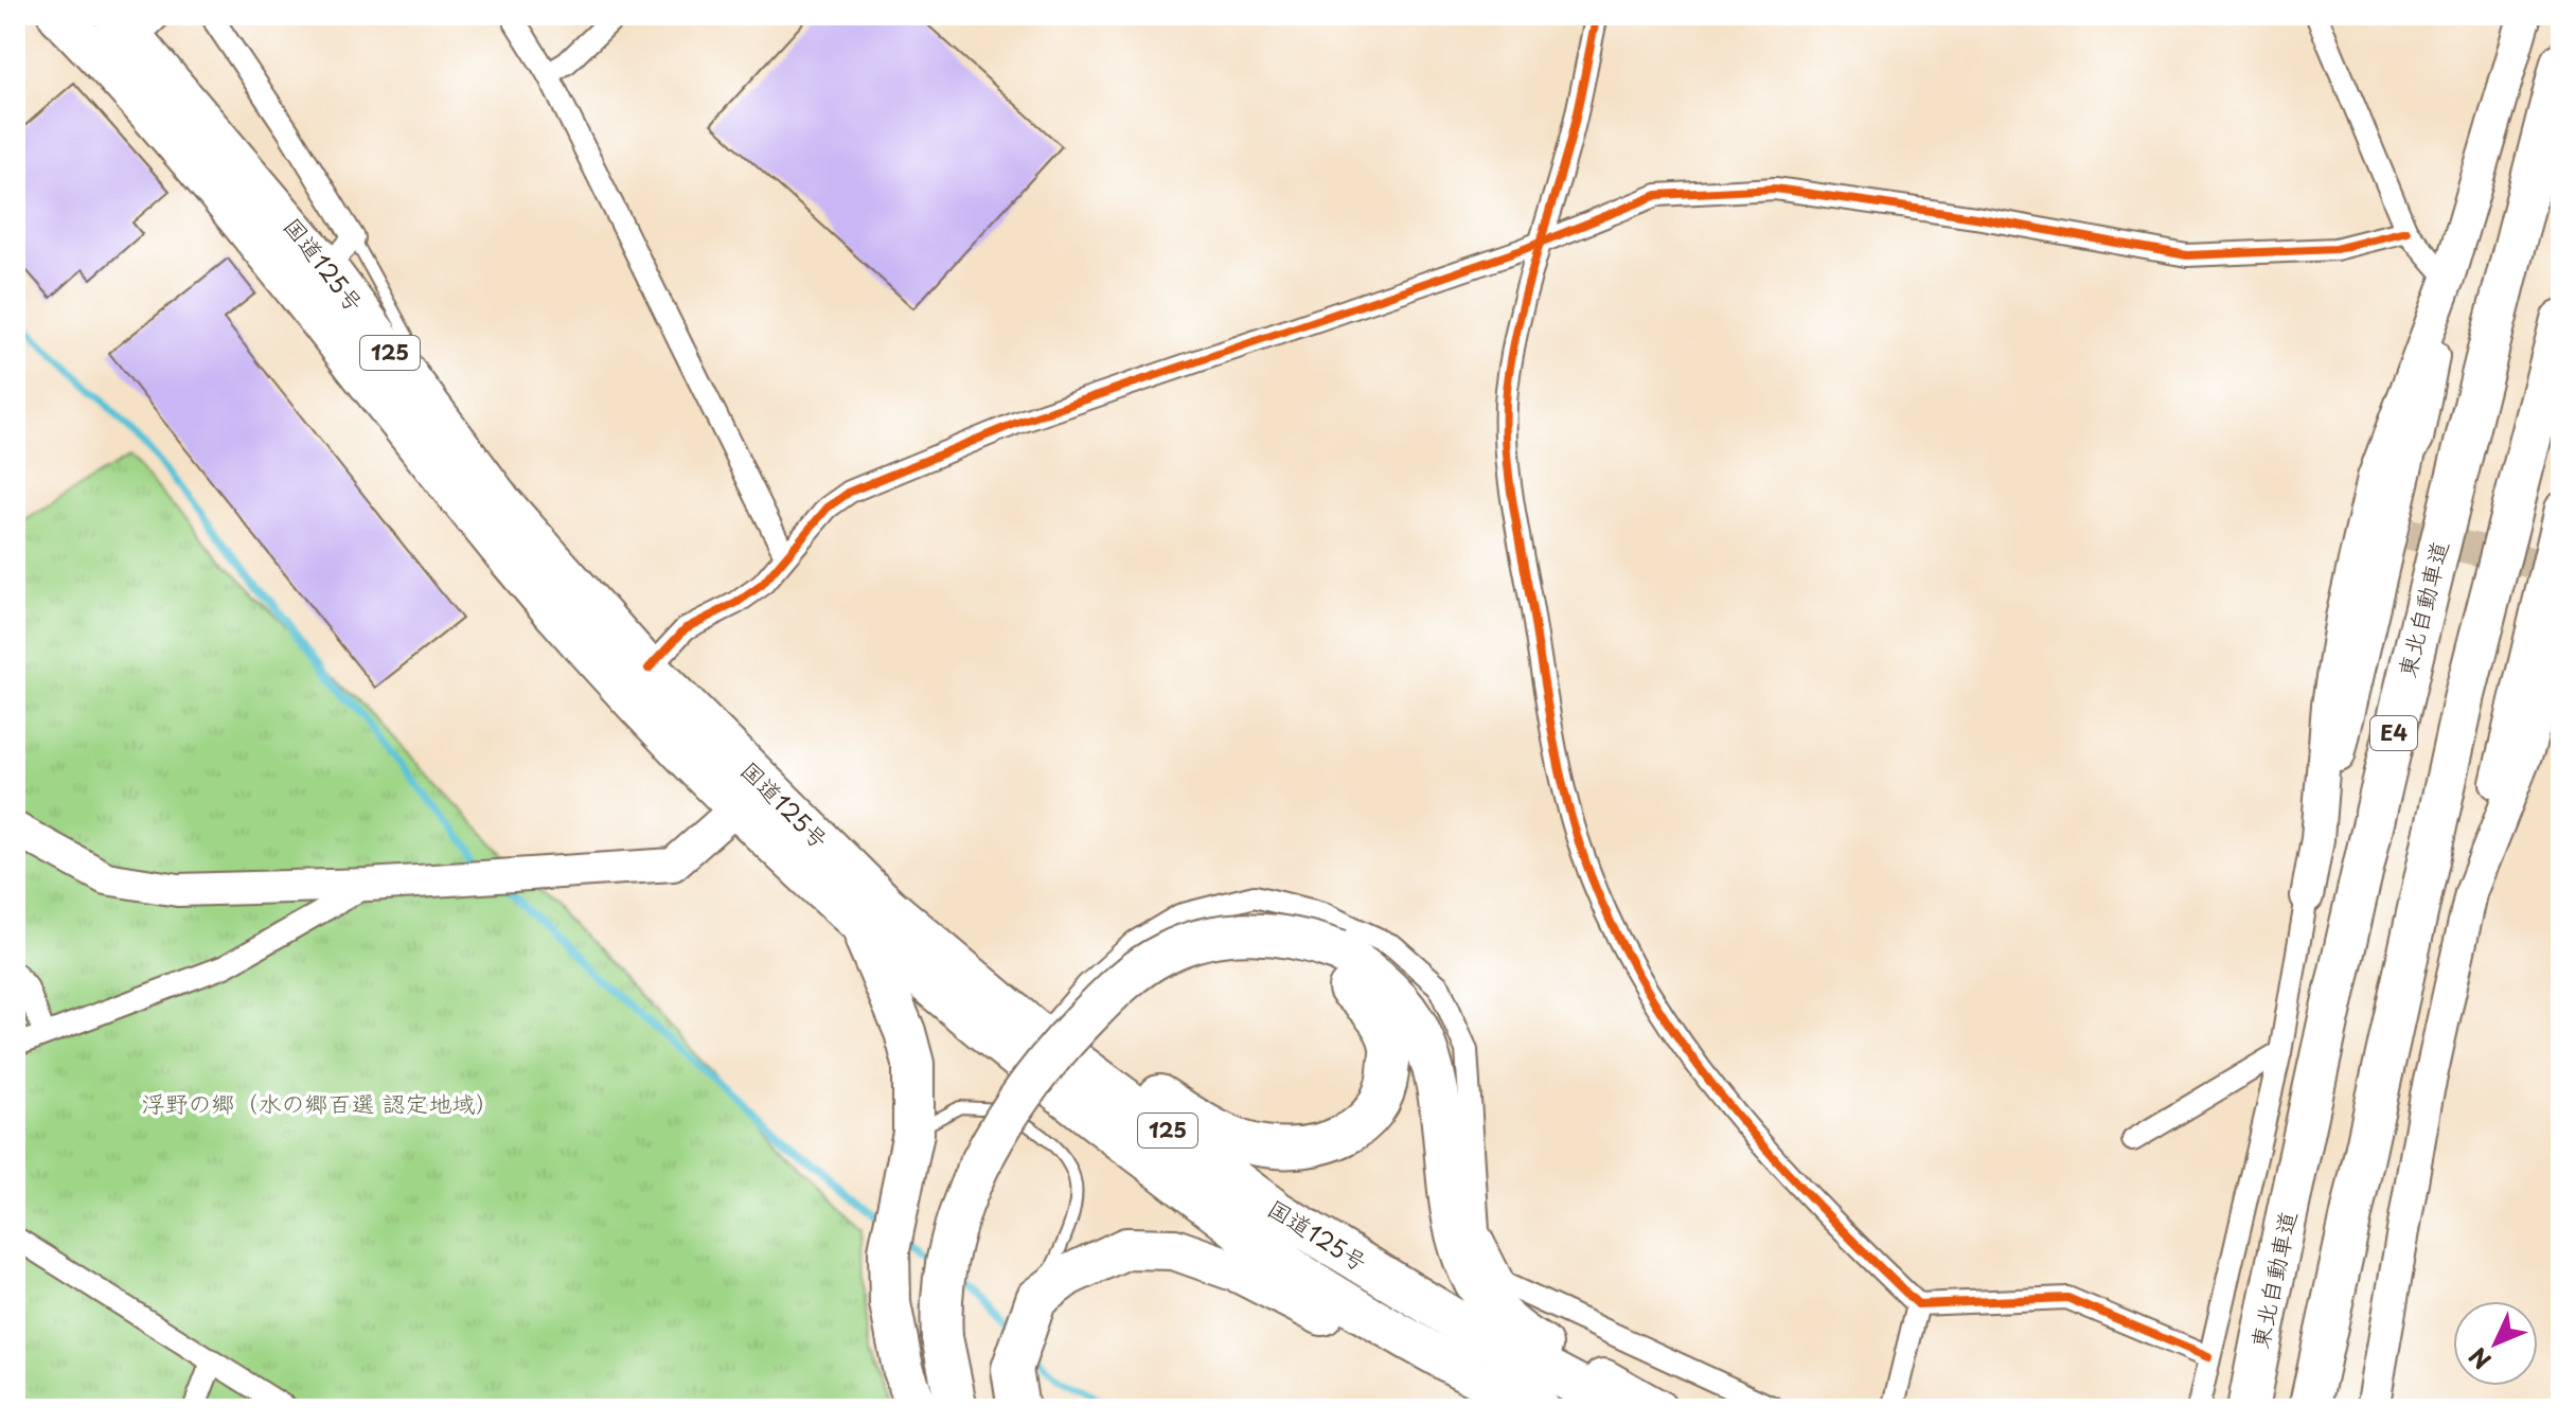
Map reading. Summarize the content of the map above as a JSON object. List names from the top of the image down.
{
  "streets": {
    "highway": [
      "国道125号",
      "125",
      "東北自動車道",
      "E4"
    ]
  },
  "parks": ["浮野の郷（水の郷百選 認定地域）"],
  "north": "bottom left"
}
